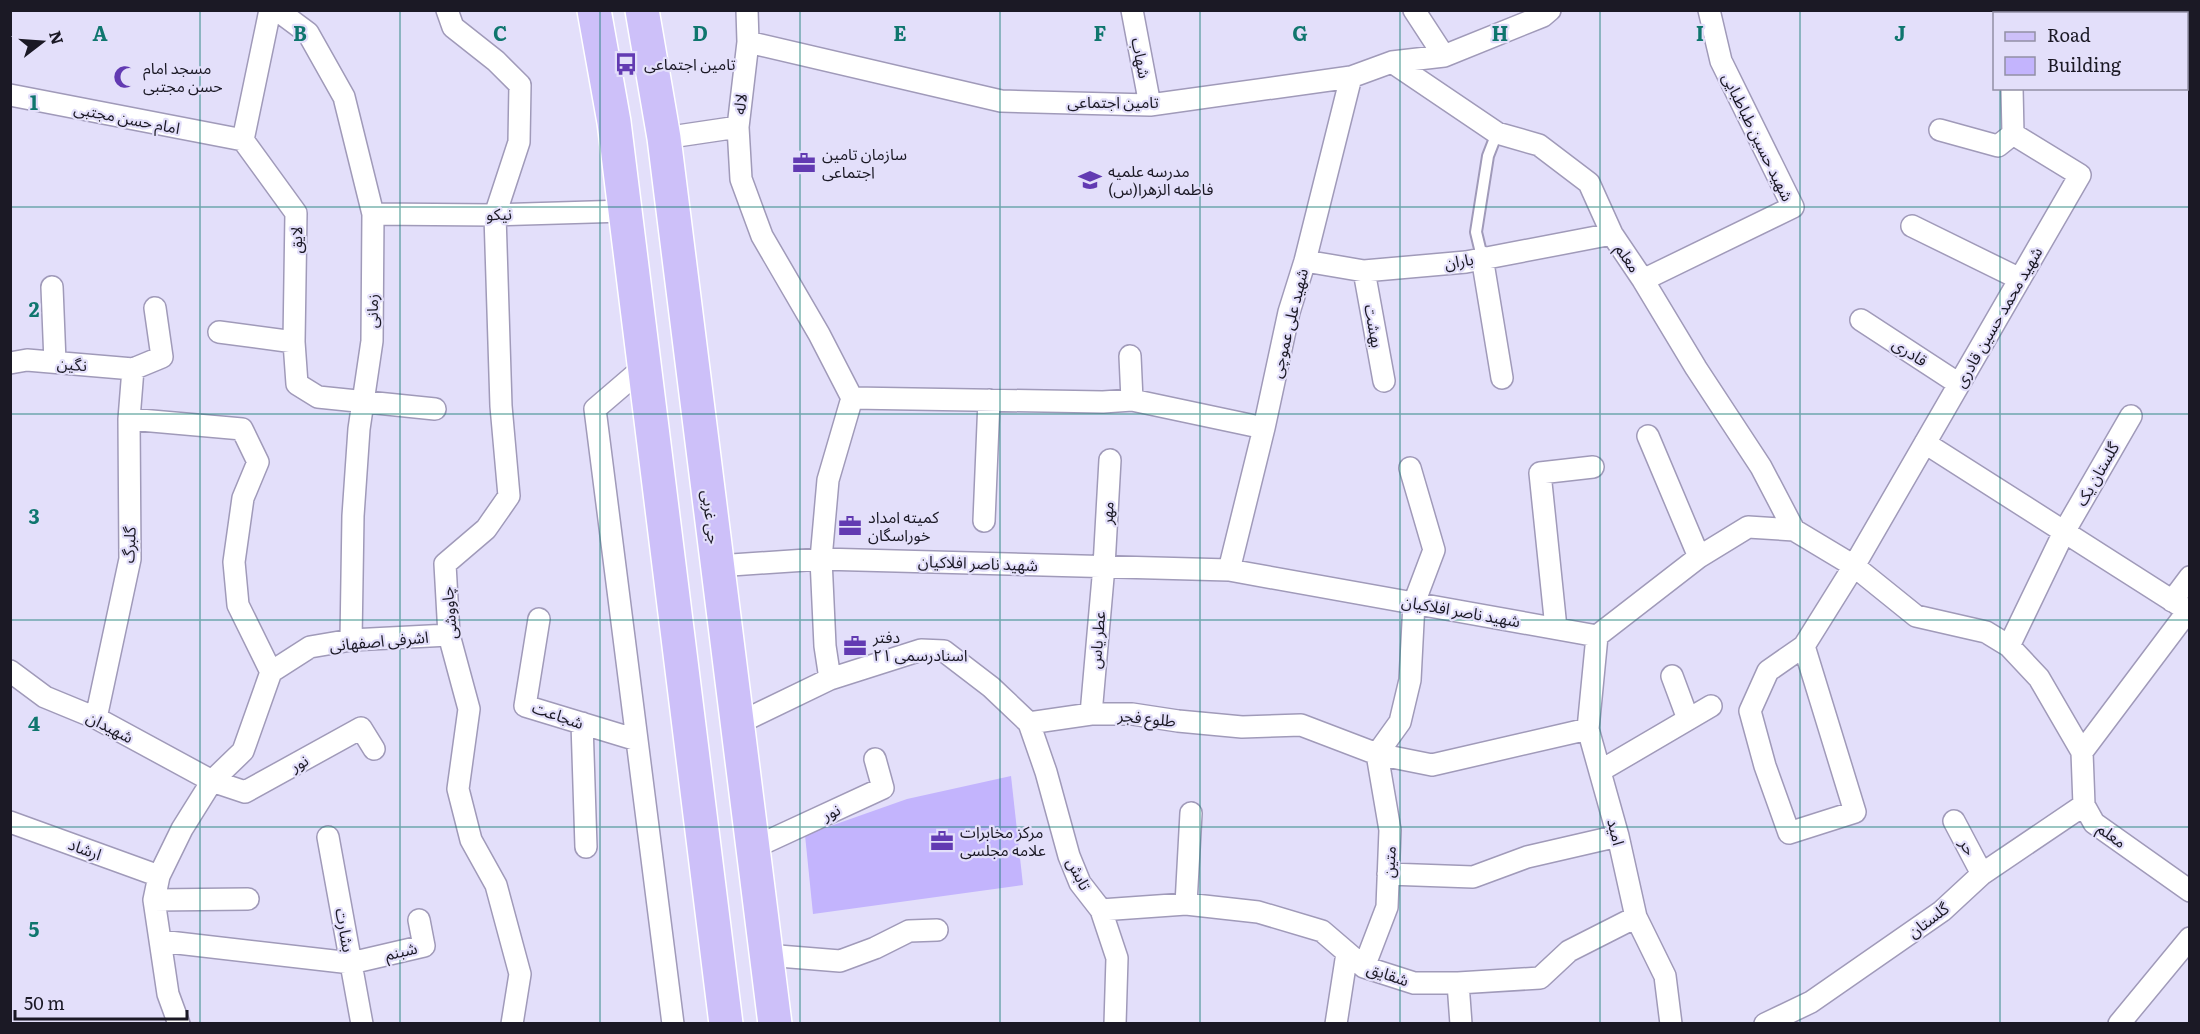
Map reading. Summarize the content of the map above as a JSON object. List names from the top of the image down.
{
  "streets": {
    "main road": ["جی غربی"],
    "street": [
      "شهاب",
      "تامین اجتماعی",
      "لاله",
      "امام حسن مجتبی",
      "شهید حسین طباطبایی",
      "نیکو",
      "لایق",
      "معلم",
      "باران",
      "زمانی",
      "شهید محمد حسین قادری",
      "شهید علی عموچی",
      "بهشت",
      "قادری",
      "نگین",
      "گلستان یک",
      "مهر",
      "گلبرگ",
      "شهید ناصر افلاکیان",
      "چاووشی",
      "عطر یاس",
      "اشرفی اصفهانی",
      "شجاعت",
      "طلوع فجر",
      "شهیدان",
      "نور",
      "امید",
      "حر",
      "ارشاد",
      "متین",
      "تابش",
      "گلستان",
      "بشارت",
      "شبنم",
      "شقایق"
    ]
  },
  "crossings": [
    ["شهاب", "تامین اجتماعی"],
    ["تامین اجتماعی", "لاله"],
    ["تامین اجتماعی", "معلم"],
    ["تامین اجتماعی", "شهید علی عموچی"],
    ["امام حسن مجتبی", "لایق"],
    ["شهید حسین طباطبایی", "معلم"],
    ["نیکو", "زمانی"],
    ["نیکو", "چاووشی"],
    ["لایق", "زمانی"],
    ["معلم", "باران"],
    ["معلم", "گلستان"],
    ["باران", "شهید علی عموچی"],
    ["باران", "بهشت"],
    ["زمانی", "اشرفی اصفهانی"],
    ["شهید محمد حسین قادری", "قادری"],
    ["شهید علی عموچی", "شهید ناصر افلاکیان"],
    ["نگین", "گلبرگ"],
    ["مهر", "شهید ناصر افلاکیان"],
    ["مهر", "عطر یاس"],
    ["جی غربی", "شهید ناصر افلاکیان"],
    ["جی غربی", "نور"],
    ["گلبرگ", "شهیدان"],
    ["شهید ناصر افلاکیان", "عطر یاس"],
    ["شهید ناصر افلاکیان", "امید"],
    ["چاووشی", "اشرفی اصفهانی"],
    ["عطر یاس", "طلوع فجر"],
    ["طلوع فجر", "امید"],
    ["طلوع فجر", "متین"],
    ["طلوع فجر", "تابش"],
    ["شهیدان", "نور"],
    ["امید", "شقایق"],
    ["حر", "گلستان"],
    ["متین", "شقایق"],
    ["تابش", "شقایق"],
    ["بشارت", "شبنم"]
  ],
  "places": {
    "bus stop": ["تامین اجتماعی"],
    "mosque": ["مسجد امام حسن مجتبی"],
    "office": [
      "سازمان تامین اجتماعی",
      "کمیته امداد خوراسگان",
      "دفتر اسنادرسمی ۲۱",
      "مرکز مخابرات علامه مجلسی"
    ],
    "school or university": ["مدرسه علمیه فاطمه الزهرا(س)"]
  },
  "legend": ["Road", "Building"],
  "scale_bar": "50 m",
  "north": "right",
  "grid": {
    "columns": [
      "A",
      "B",
      "C",
      "D",
      "E",
      "F",
      "G",
      "H",
      "I",
      "J"
    ],
    "rows": [
      "1",
      "2",
      "3",
      "4",
      "5"
    ]
  }
}
